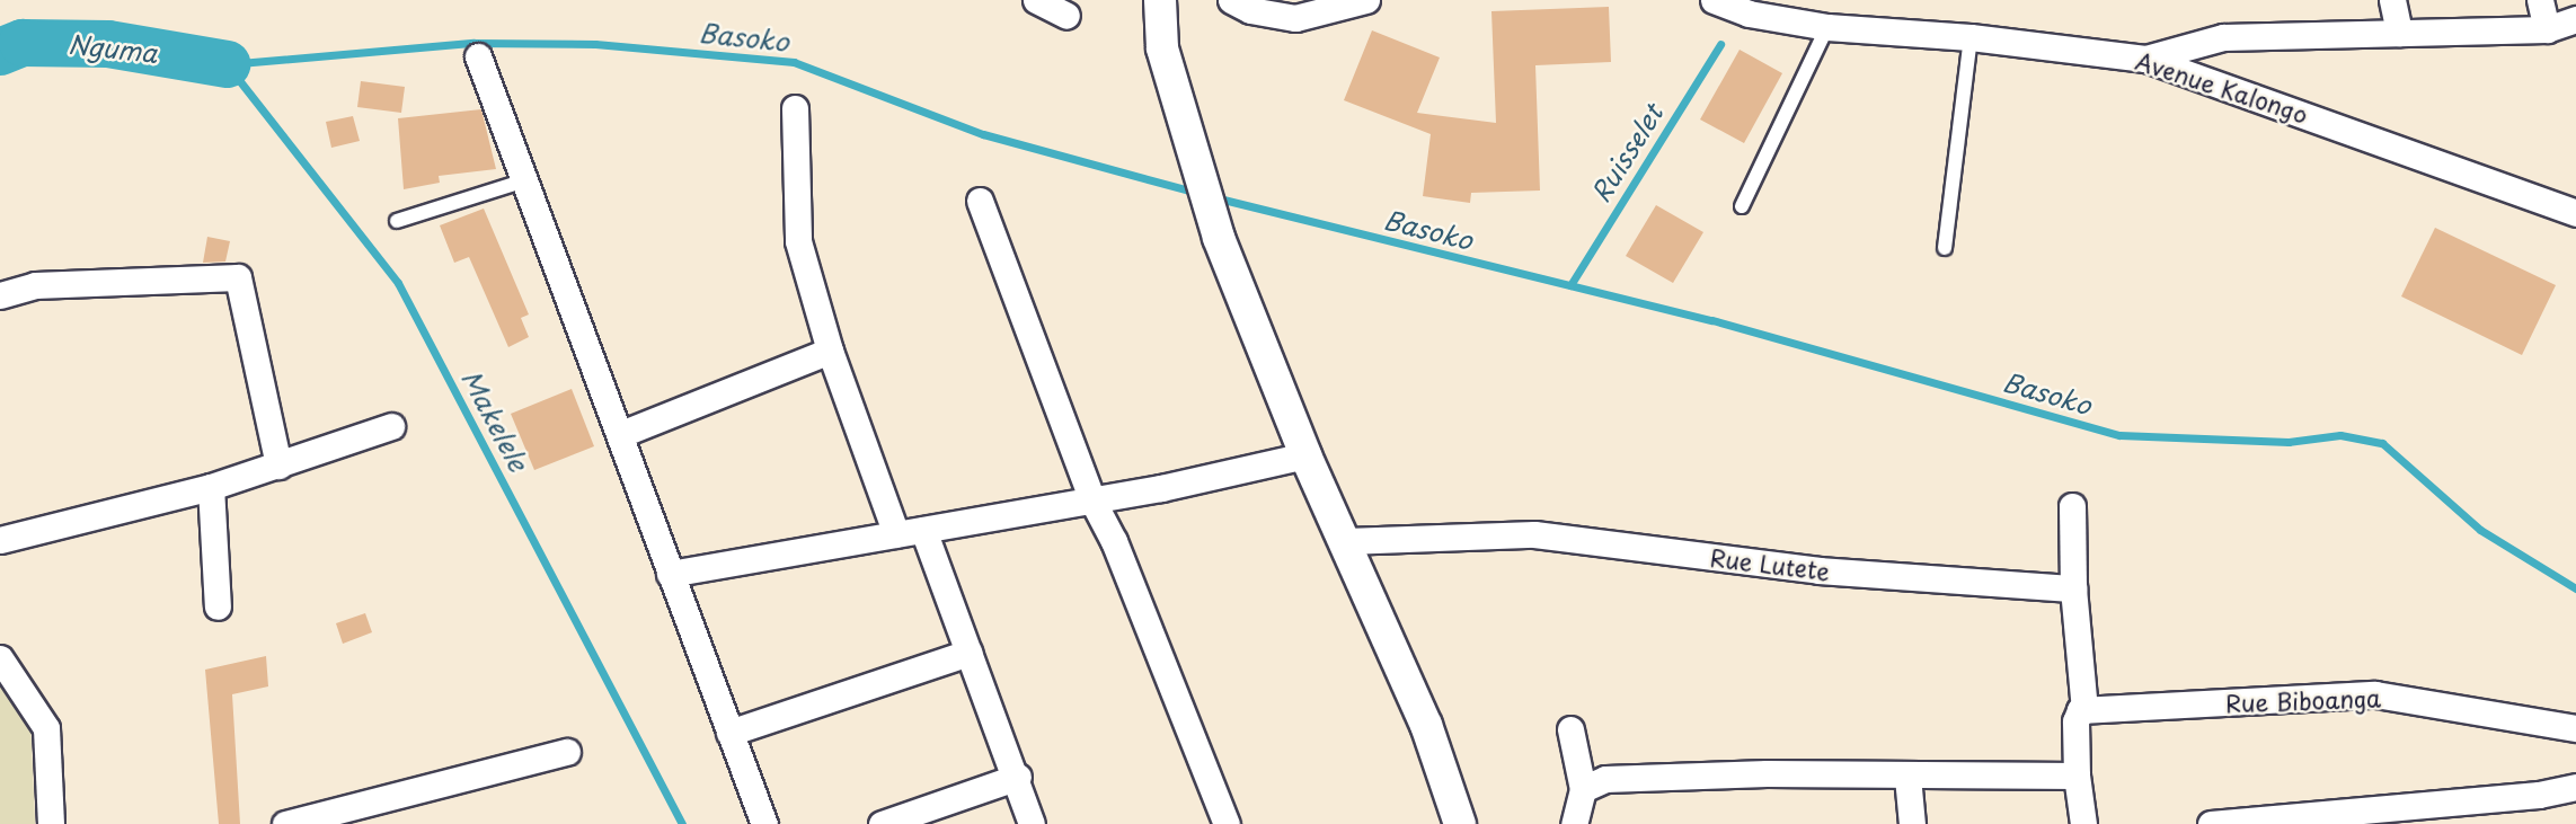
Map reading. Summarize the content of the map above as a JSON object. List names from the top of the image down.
{
  "streets": {
    "street": ["Avenue Kalongo", "Rue Lutete", "Rue Biboanga"]
  },
  "water": [
    "Basoko",
    "Nguma",
    "Ruisselet",
    "Makelele"
  ]
}
